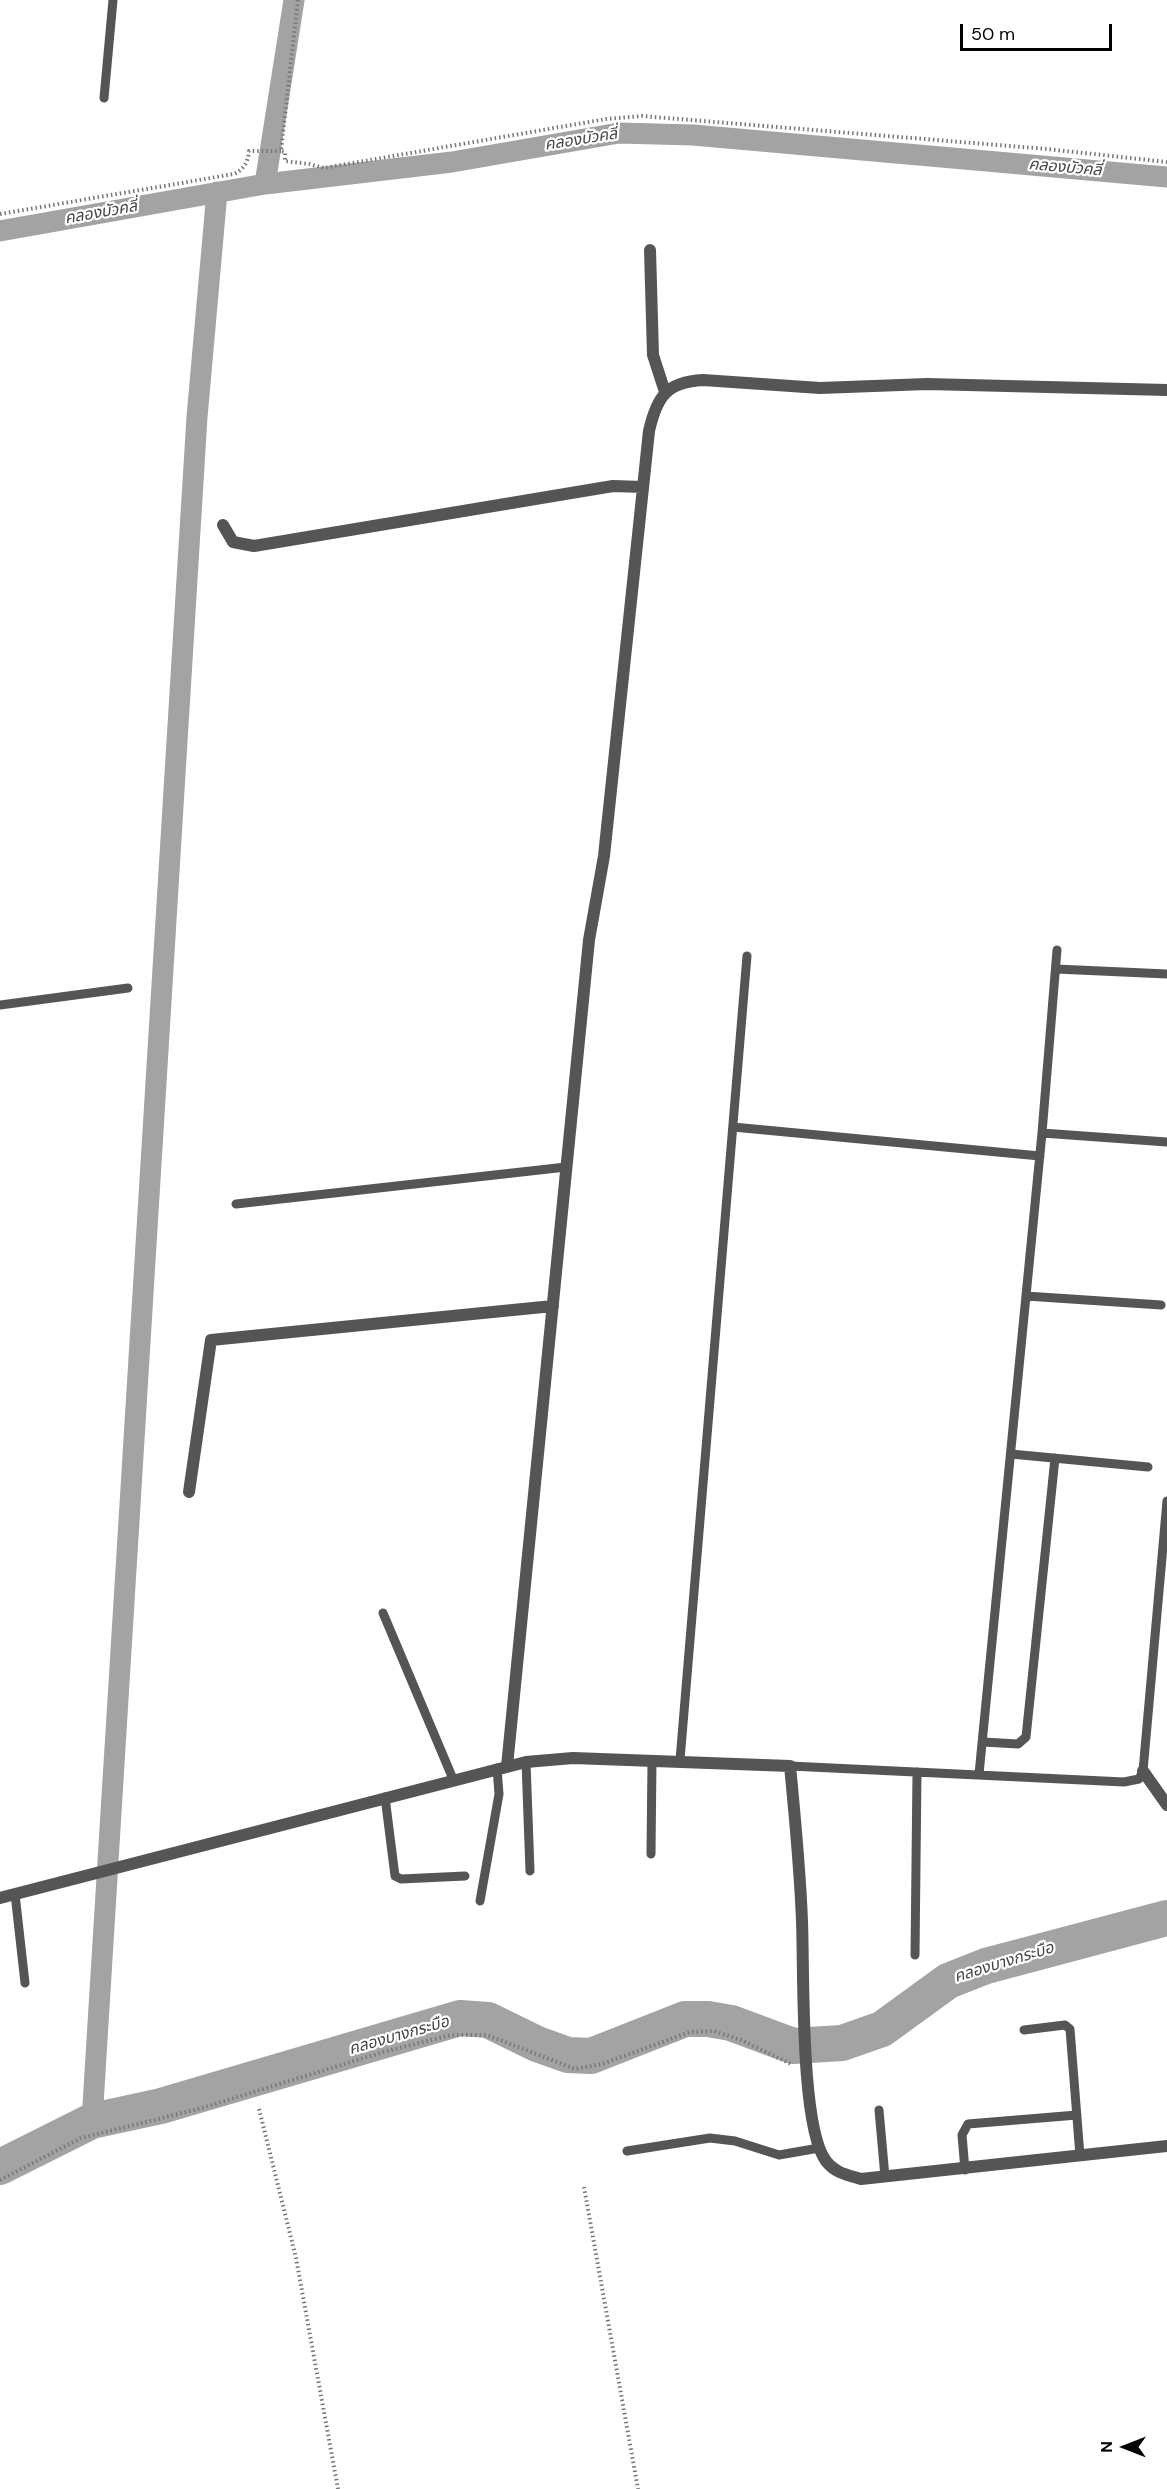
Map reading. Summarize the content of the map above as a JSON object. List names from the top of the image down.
{
  "water": ["คลองบัวคลี่", "คลองบางกระบือ"],
  "scale_bar": "50 m",
  "north": "left"
}
